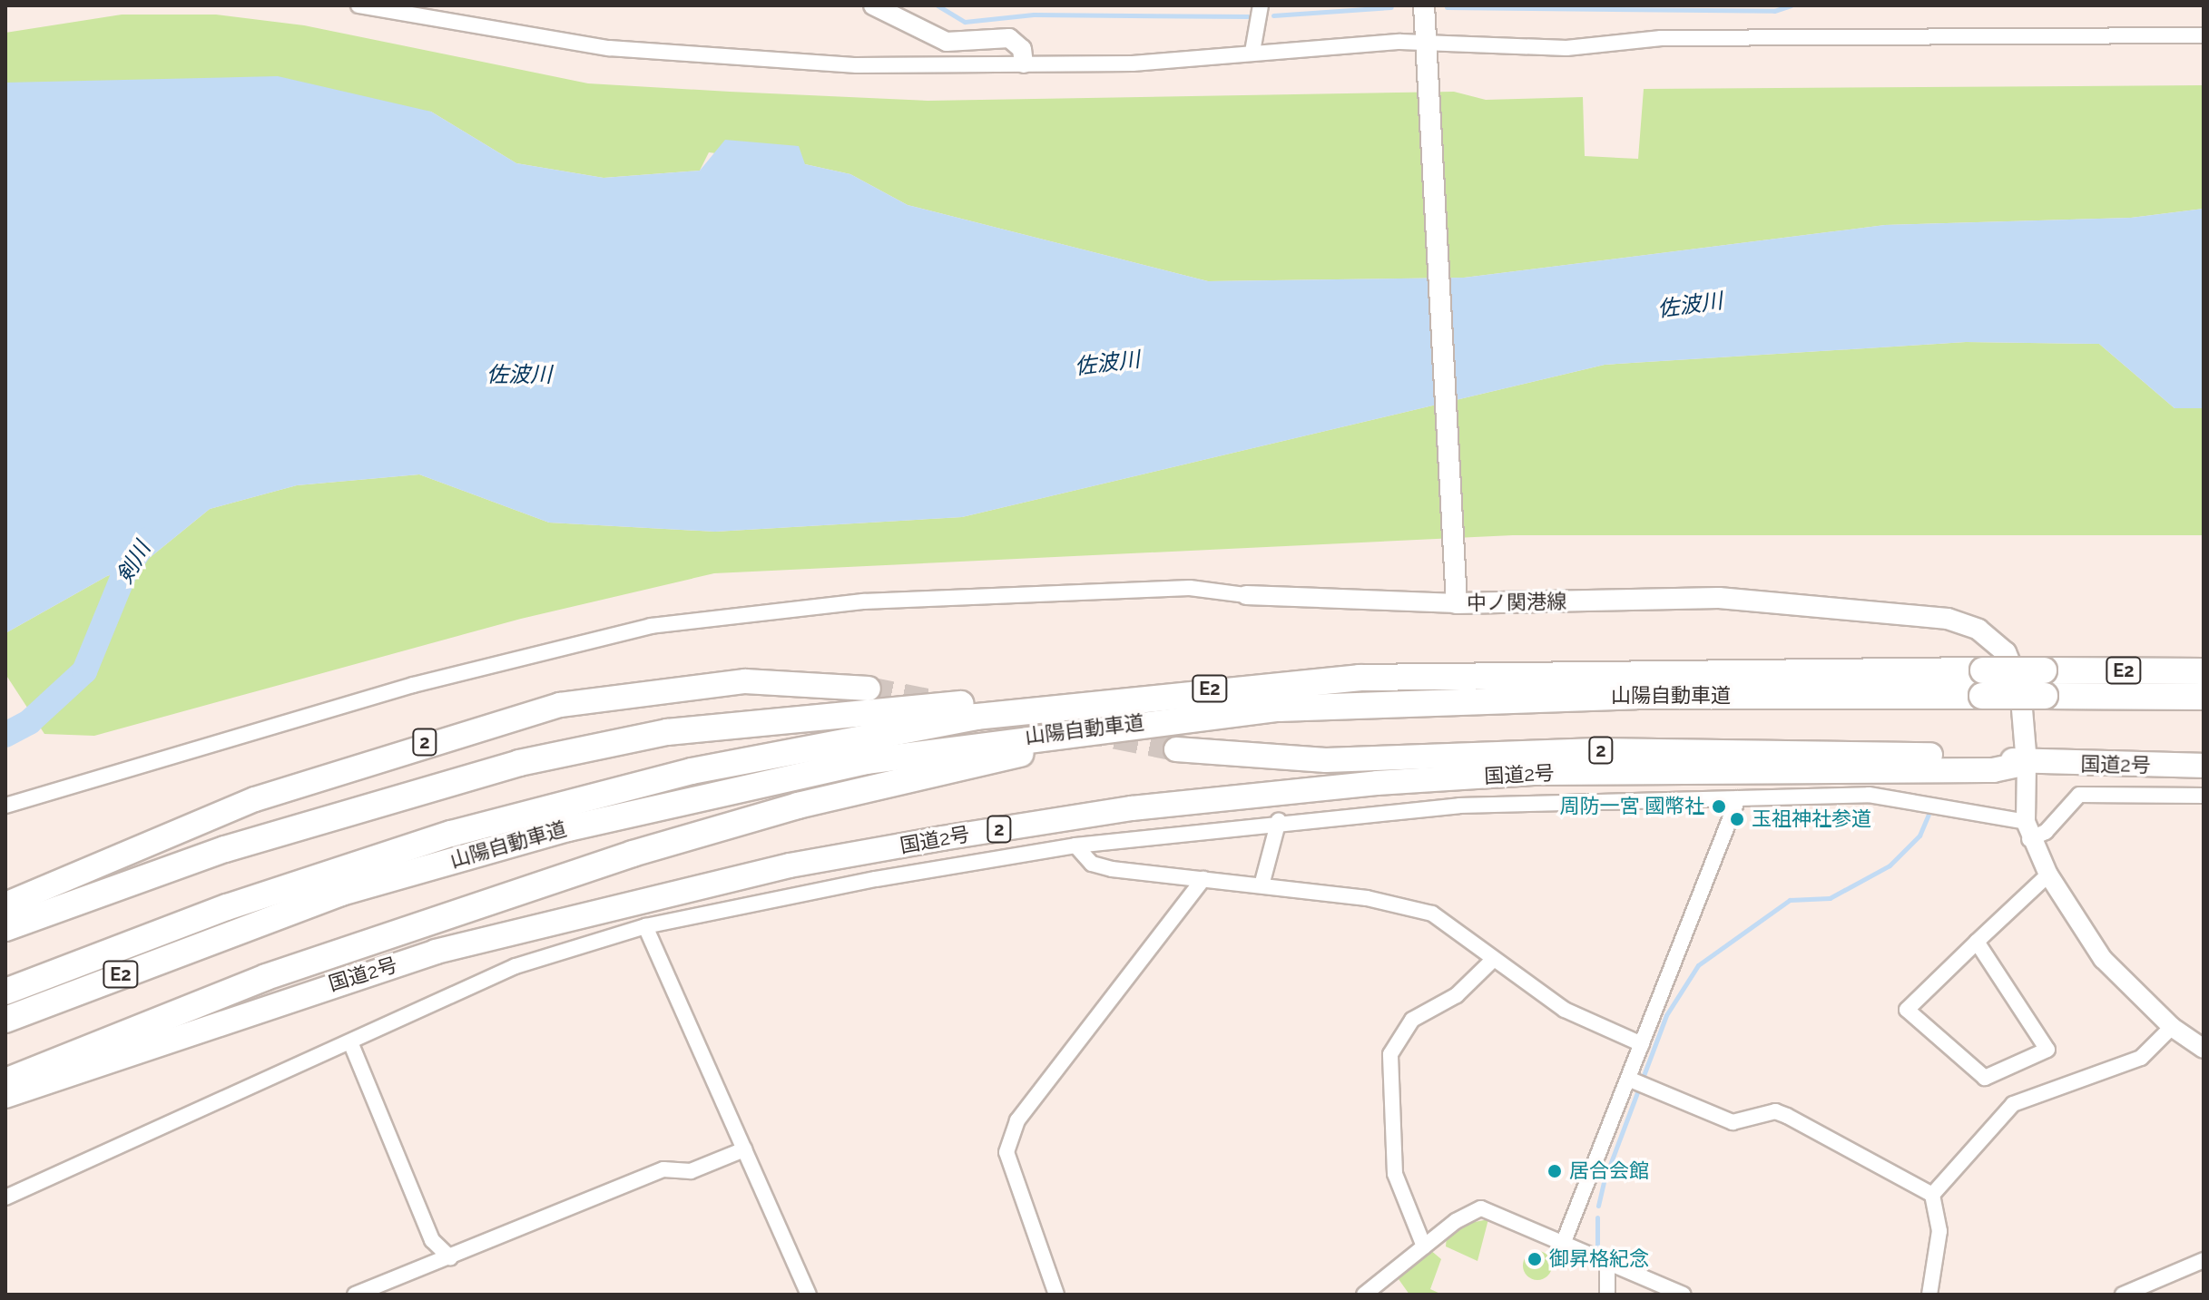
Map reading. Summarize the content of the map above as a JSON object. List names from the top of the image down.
{
  "streets": {
    "highway": [
      "E2",
      "山陽自動車道",
      "2",
      "国道2号"
    ],
    "main road": ["中ノ関港線"]
  },
  "crossings": [
    ["中ノ関港線", "国道2号"]
  ],
  "water": ["佐波川", "剣川"],
  "places": [
    "周防一宮 國幣社",
    "玉祖神社参道",
    "居合会館",
    "御昇格紀念"
  ]
}
